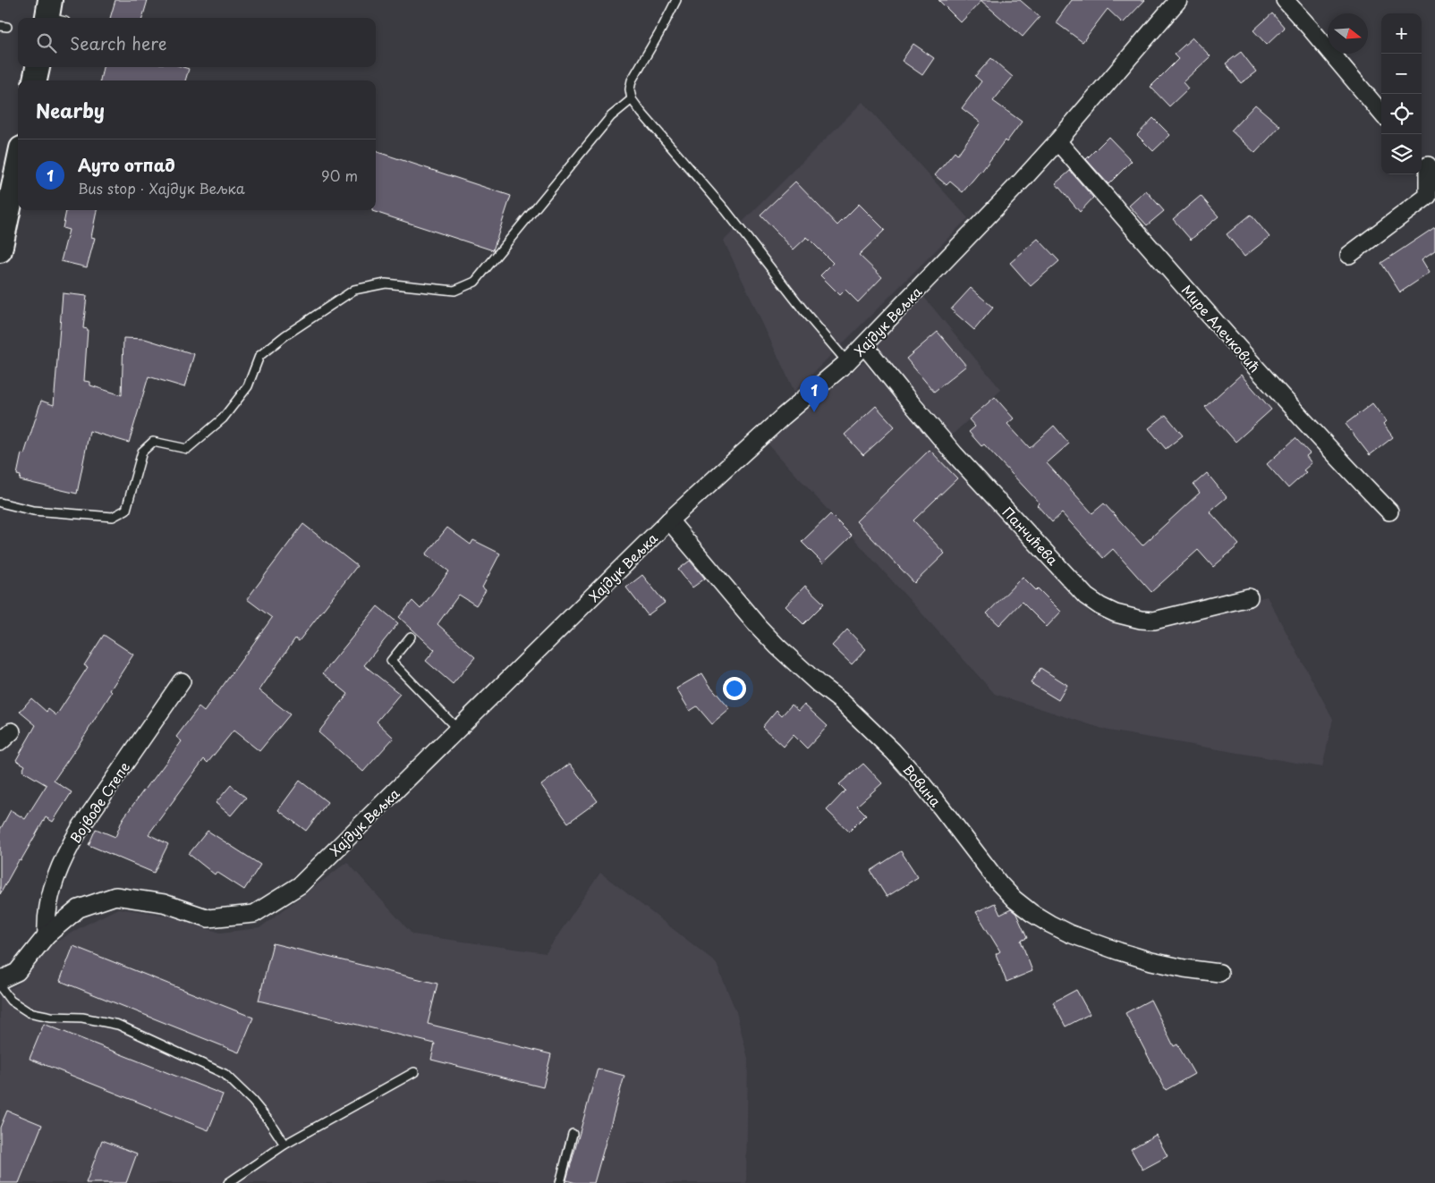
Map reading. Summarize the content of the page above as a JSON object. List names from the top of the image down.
{
  "streets": {
    "street": [
      "Хајдук Вељка",
      "Мире Алечковић",
      "Панчићева",
      "Вовина",
      "Војводе Степе"
    ]
  },
  "crossings": [
    ["Хајдук Вељка", "Мире Алечковић"],
    ["Хајдук Вељка", "Панчићева"],
    ["Хајдук Вељка", "Вовина"],
    ["Хајдук Вељка", "Војводе Степе"]
  ],
  "north": "right",
  "page": {
    "map_buttons": ["+", "−"],
    "search": "Search here",
    "heading": "Nearby",
    "list": [
      {
        "mark": "1",
        "name": "Ауто отпад",
        "note": "Bus stop · Хајдук Вељка",
        "value": "90 m"
      }
    ],
    "pins": "1"
  }
}
